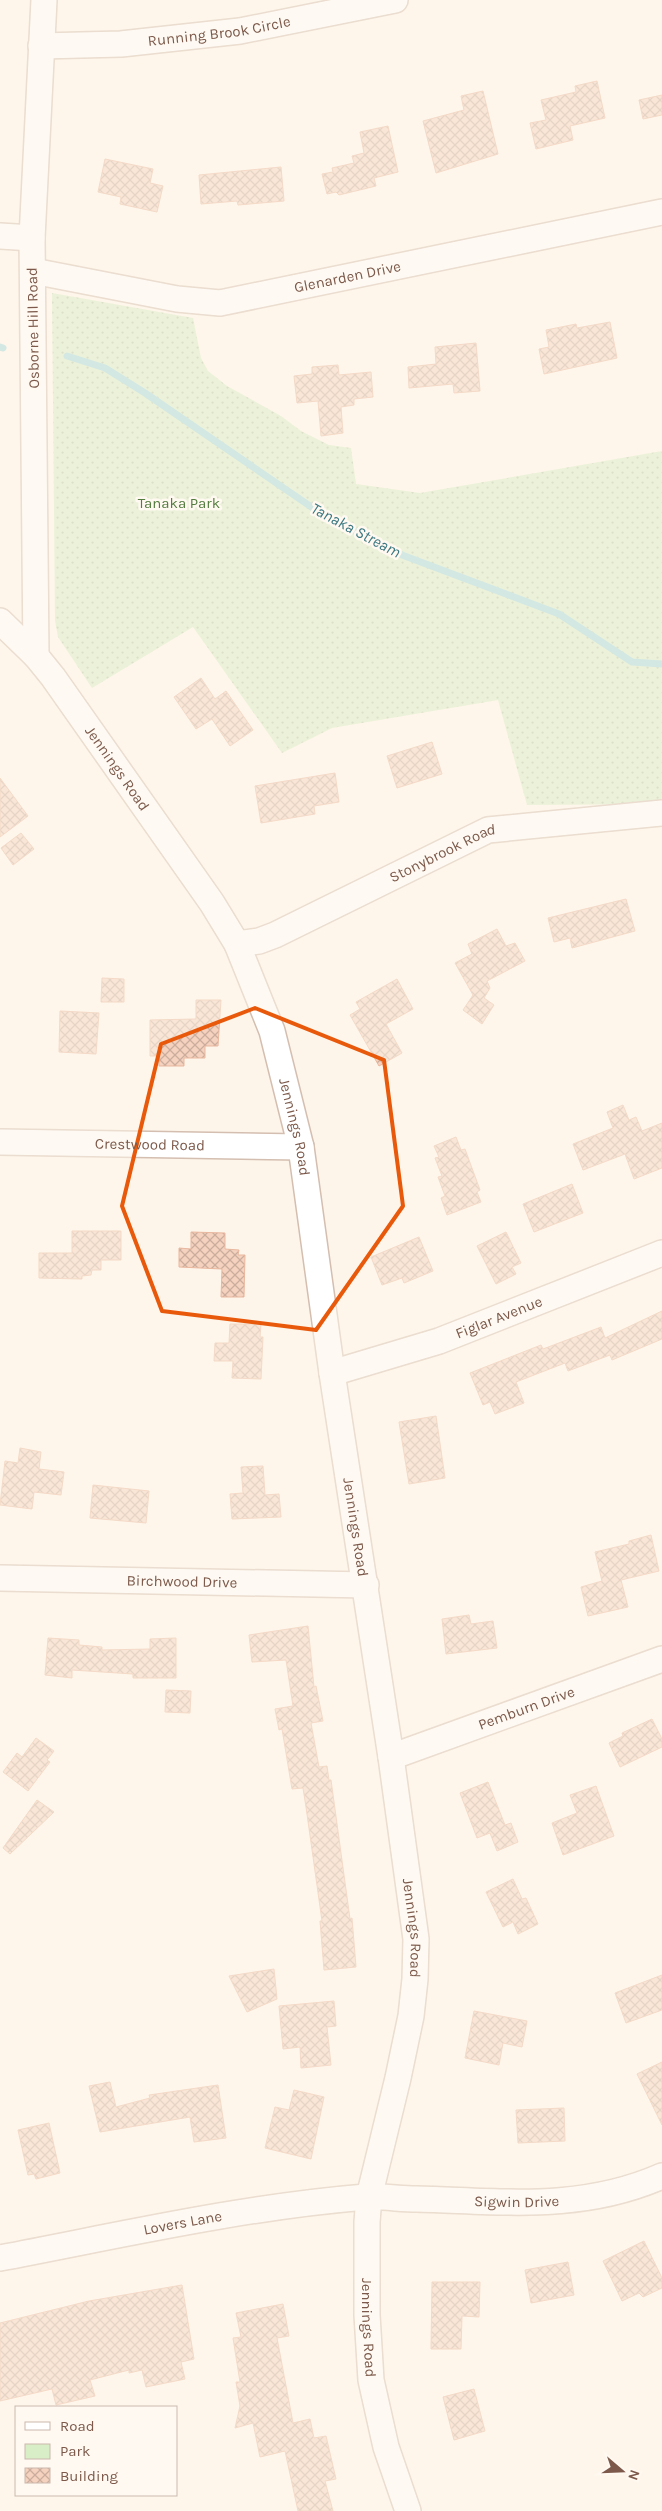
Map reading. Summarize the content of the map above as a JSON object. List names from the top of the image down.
{
  "streets": {
    "street": [
      "Running Brook Circle",
      "Glenarden Drive",
      "Osborne Hill Road",
      "Jennings Road",
      "Stonybrook Road",
      "Crestwood Road",
      "Figlar Avenue",
      "Birchwood Drive",
      "Pemburn Drive",
      "Sigwin Drive",
      "Lovers Lane"
    ]
  },
  "crossings": [
    ["Running Brook Circle", "Osborne Hill Road"],
    ["Glenarden Drive", "Osborne Hill Road"],
    ["Osborne Hill Road", "Jennings Road"],
    ["Jennings Road", "Stonybrook Road"],
    ["Jennings Road", "Crestwood Road"],
    ["Jennings Road", "Figlar Avenue"],
    ["Jennings Road", "Birchwood Drive"],
    ["Jennings Road", "Pemburn Drive"],
    ["Jennings Road", "Sigwin Drive"],
    ["Jennings Road", "Lovers Lane"],
    ["Sigwin Drive", "Lovers Lane"]
  ],
  "water": ["Tanaka Stream"],
  "parks": ["Tanaka Park"],
  "legend": ["Road", "Park", "Building"],
  "north": "right"
}
